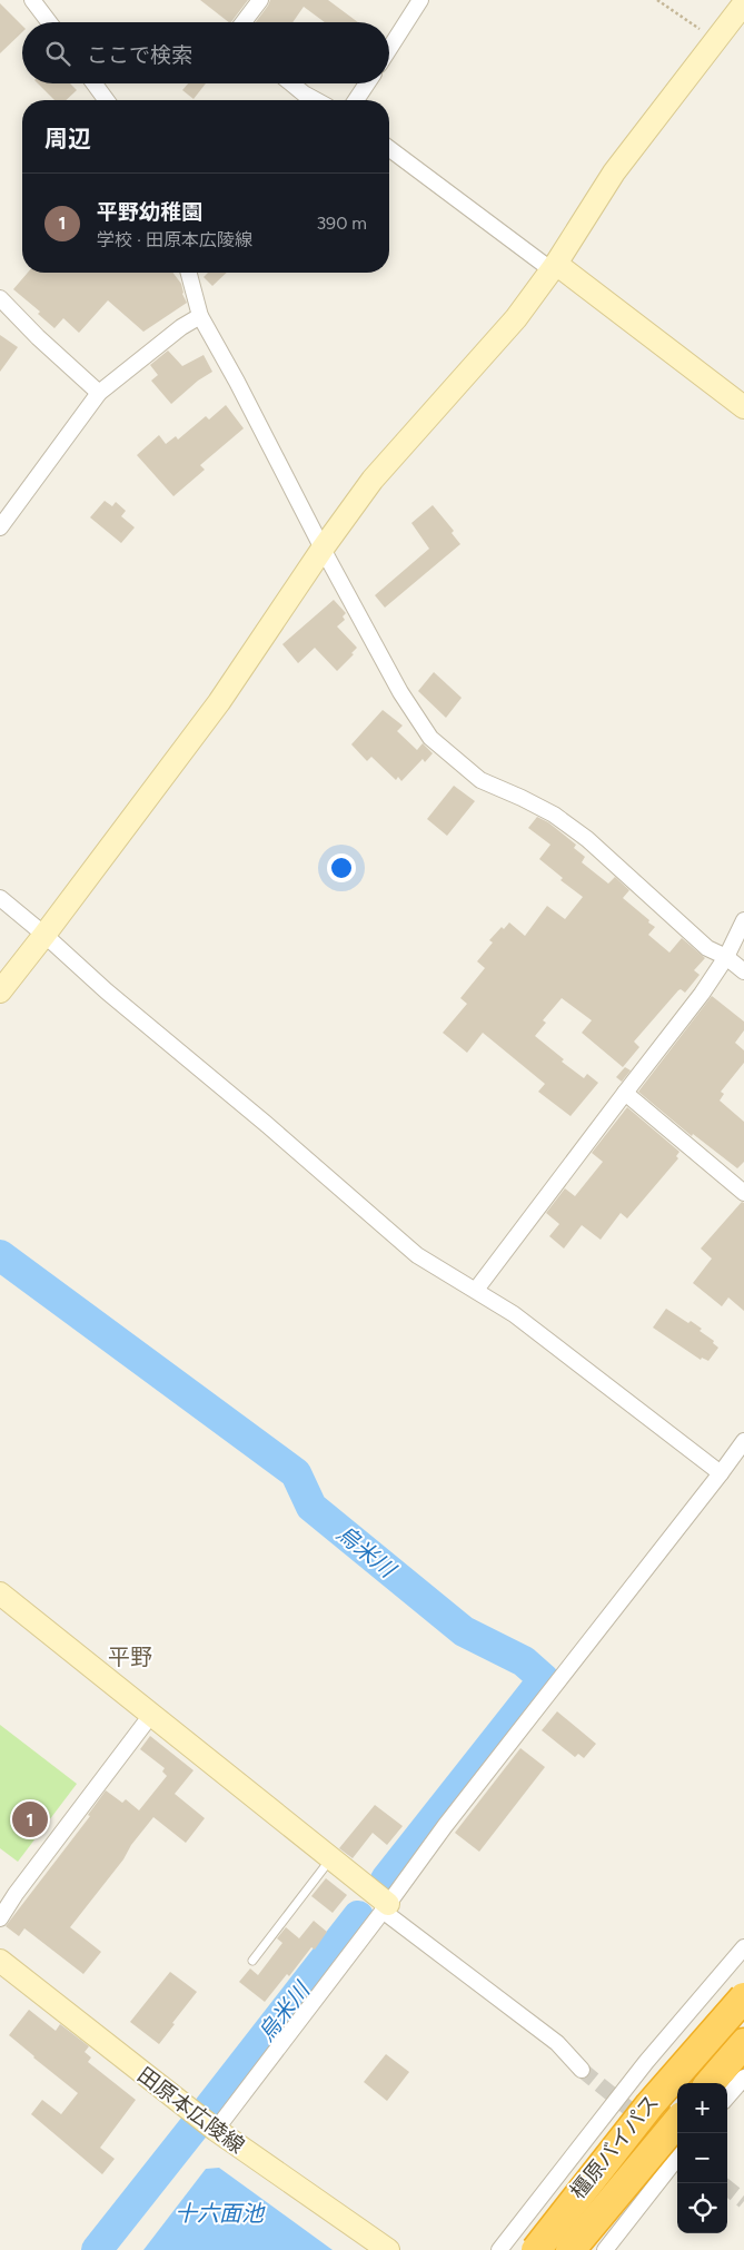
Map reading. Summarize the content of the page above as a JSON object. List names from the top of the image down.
{
  "streets": {
    "highway": ["橿原バイパス"],
    "street": ["田原本広陵線"]
  },
  "districts": ["平野"],
  "water": ["烏米川", "十六面池"],
  "page": {
    "search": "ここで検索",
    "heading": "周辺",
    "list": [
      {
        "mark": "1",
        "name": "平野幼稚園",
        "note": "学校 · 田原本広陵線",
        "value": "390 m"
      }
    ],
    "pins": "1",
    "map_buttons": ["+", "−"]
  }
}
